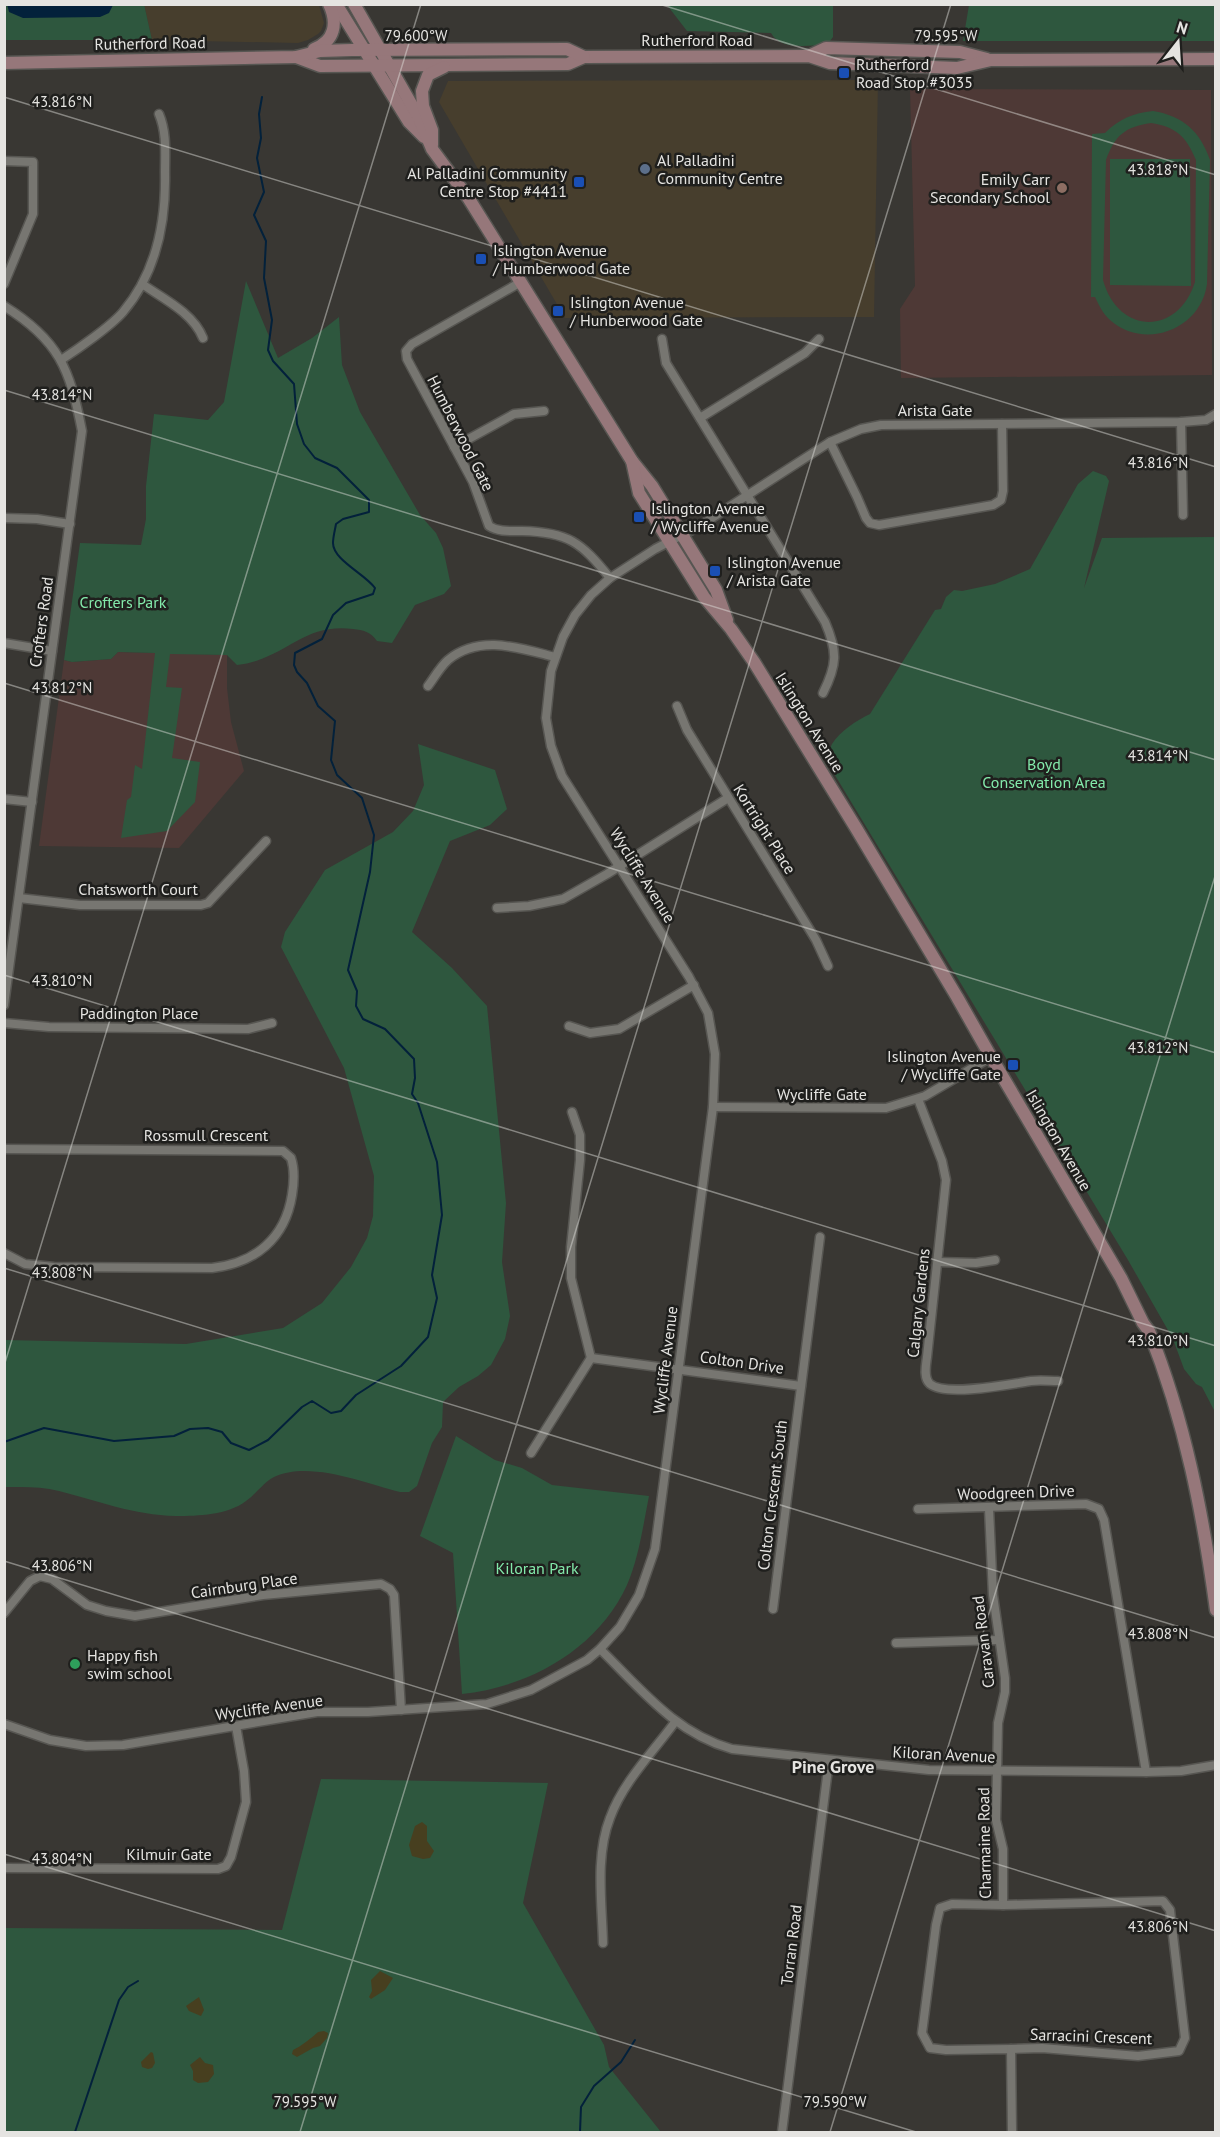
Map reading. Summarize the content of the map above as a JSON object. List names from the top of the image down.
{
  "streets": {
    "main road": ["Rutherford Road", "Islington Avenue"],
    "street": [
      "Arista Gate",
      "Humberwood Gate",
      "Crofters Road",
      "Kortright Place",
      "Wycliffe Avenue",
      "Chatsworth Court",
      "Paddington Place",
      "Wycliffe Gate",
      "Rossmull Crescent",
      "Calgary Gardens",
      "Colton Drive",
      "Woodgreen Drive",
      "Colton Crescent South",
      "Cairnburg Place",
      "Caravan Road",
      "Kiloran Avenue",
      "Charmaine Road",
      "Kilmuir Gate",
      "Torran Road",
      "Sarracini Crescent"
    ]
  },
  "crossings": [
    ["Rutherford Road", "Islington Avenue"],
    ["Arista Gate", "Islington Avenue"],
    ["Arista Gate", "Wycliffe Avenue"],
    ["Humberwood Gate", "Islington Avenue"],
    ["Humberwood Gate", "Wycliffe Avenue"],
    ["Crofters Road", "Chatsworth Court"],
    ["Islington Avenue", "Wycliffe Avenue"],
    ["Islington Avenue", "Wycliffe Gate"],
    ["Wycliffe Avenue", "Wycliffe Gate"],
    ["Wycliffe Avenue", "Colton Drive"],
    ["Wycliffe Avenue", "Cairnburg Place"],
    ["Wycliffe Avenue", "Kiloran Avenue"],
    ["Wycliffe Avenue", "Kilmuir Gate"],
    ["Wycliffe Gate", "Calgary Gardens"],
    ["Colton Drive", "Colton Crescent South"],
    ["Woodgreen Drive", "Caravan Road"],
    ["Woodgreen Drive", "Kiloran Avenue"],
    ["Caravan Road", "Kiloran Avenue"],
    ["Caravan Road", "Charmaine Road"],
    ["Kiloran Avenue", "Charmaine Road"],
    ["Kiloran Avenue", "Torran Road"],
    ["Charmaine Road", "Sarracini Crescent"]
  ],
  "districts": ["Pine Grove"],
  "parks": ["Crofters Park", "Boyd Conservation Area", "Kiloran Park"],
  "places": {
    "transit": [
      "Rutherford Road Stop #3035",
      "Al Palladini Community Centre Stop #4411",
      "Islington Avenue / Humberwood Gate",
      "Islington Avenue / Hunberwood Gate",
      "Islington Avenue / Wycliffe Avenue",
      "Islington Avenue / Arista Gate",
      "Islington Avenue / Wycliffe Gate"
    ],
    "other": ["Al Palladini Community Centre", "Emily Carr Secondary School", "Happy fish swim school"]
  },
  "north": "top",
  "coordinates": [
    "79.600°W",
    "79.595°W",
    "43.816°N",
    "43.818°N",
    "43.814°N",
    "43.812°N",
    "43.810°N",
    "43.808°N",
    "43.806°N",
    "43.804°N",
    "79.590°W"
  ]
}
